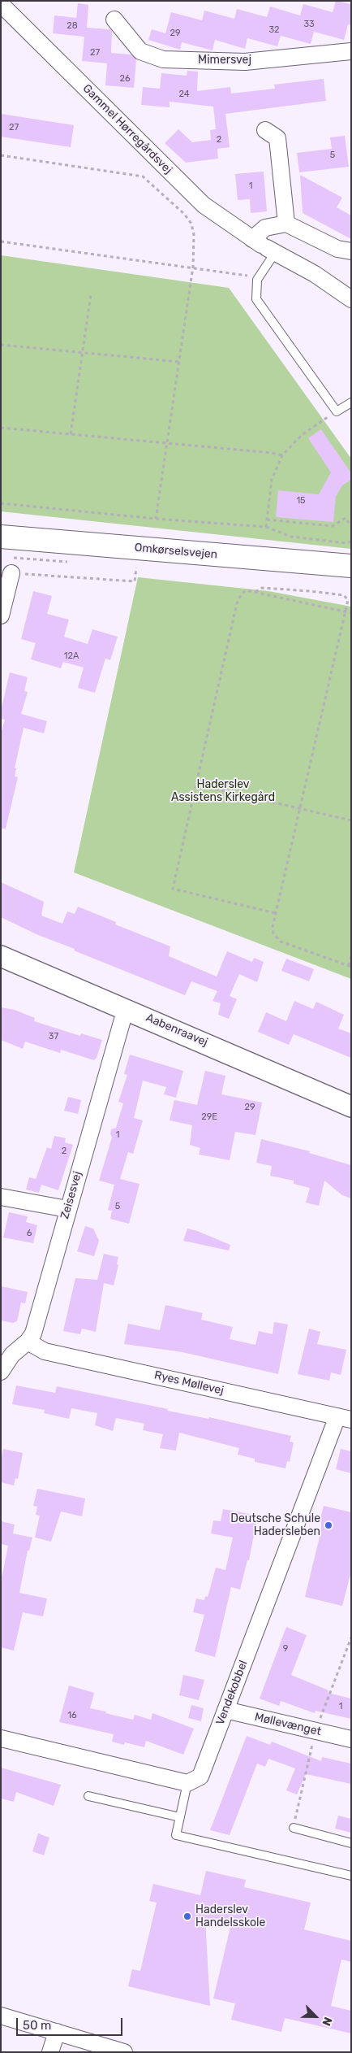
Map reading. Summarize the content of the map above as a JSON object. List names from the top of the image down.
{
  "streets": {
    "main road": ["Omkørselsvejen"],
    "street": [
      "Mimersvej",
      "Gammel Hørregårdsvej",
      "Aabenraavej",
      "Zeisesvej",
      "Ryes Møllevej",
      "Vendekobbel",
      "Møllevænget"
    ]
  },
  "crossings": [
    ["Aabenraavej", "Zeisesvej"],
    ["Zeisesvej", "Ryes Møllevej"],
    ["Ryes Møllevej", "Vendekobbel"],
    ["Vendekobbel", "Møllevænget"]
  ],
  "parks": ["Haderslev Assistens Kirkegård"],
  "places": ["Deutsche Schule Hadersleben", "Haderslev Handelsskole"],
  "house_numbers": [
    "33",
    "28",
    "32",
    "29",
    "27",
    "26",
    "24",
    "27",
    "2",
    "5",
    "1",
    "15",
    "12A",
    "37",
    "29",
    "29E",
    "1",
    "2",
    "5",
    "6",
    "9",
    "1",
    "16"
  ],
  "scale_bar": "50 m",
  "north": "bottom right"
}
